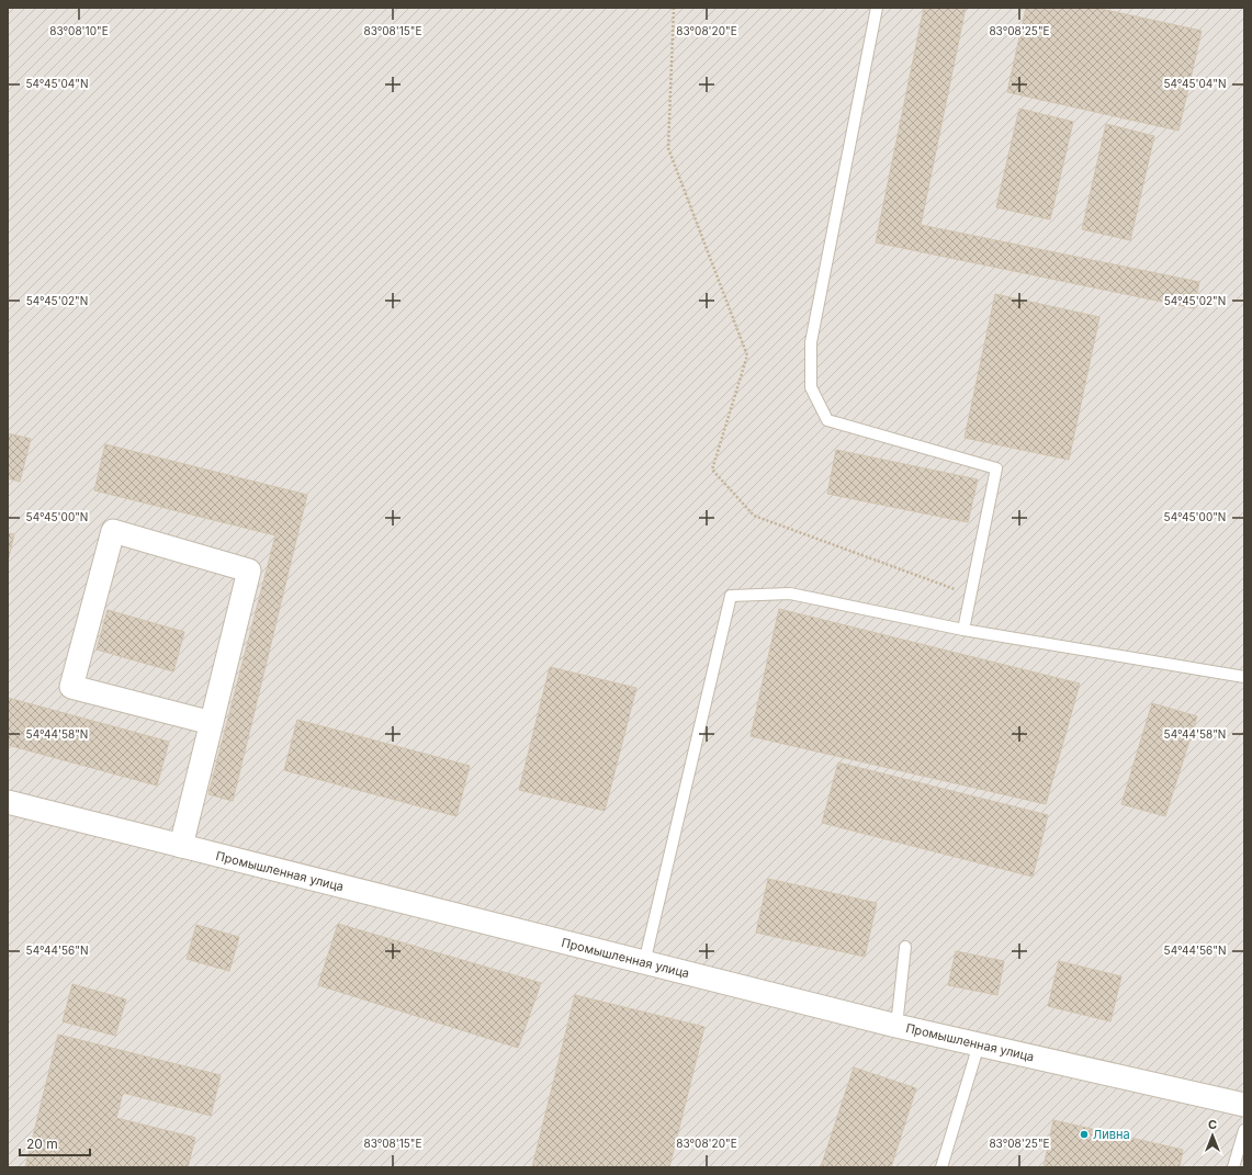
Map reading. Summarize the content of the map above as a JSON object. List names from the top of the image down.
{
  "streets": {
    "street": ["Промышленная улица"]
  },
  "places": ["Ливна"],
  "scale_bar": "20 m",
  "north": "top",
  "coordinates": [
    "83°08'10\"E",
    "83°08'15\"E",
    "83°08'20\"E",
    "83°08'25\"E",
    "54°45'04\"N",
    "54°45'02\"N",
    "54°45'00\"N",
    "54°44'58\"N",
    "54°44'56\"N"
  ]
}
